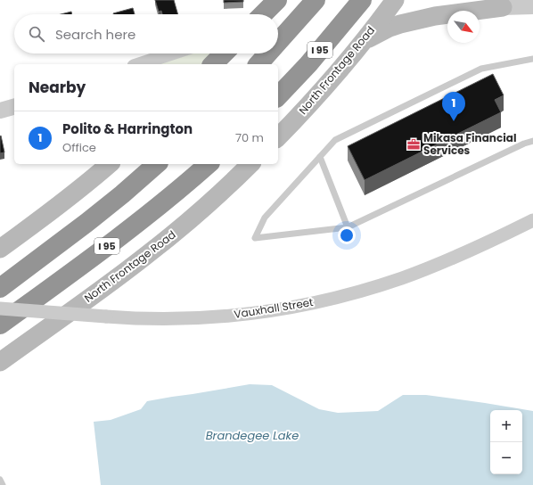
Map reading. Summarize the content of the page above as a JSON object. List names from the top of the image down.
{
  "streets": {
    "highway": ["I 95"],
    "main road": ["North Frontage Road"],
    "street": ["Vauxhall Street"]
  },
  "water": ["Brandegee Lake"],
  "places": {
    "office": ["Mikasa Financial Services"]
  },
  "north": "bottom right",
  "page": {
    "search": "Search here",
    "heading": "Nearby",
    "pins": "1",
    "list": [
      {
        "mark": "1",
        "name": "Polito & Harrington",
        "note": "Office",
        "value": "70 m"
      }
    ],
    "map_buttons": ["+", "−"]
  }
}
